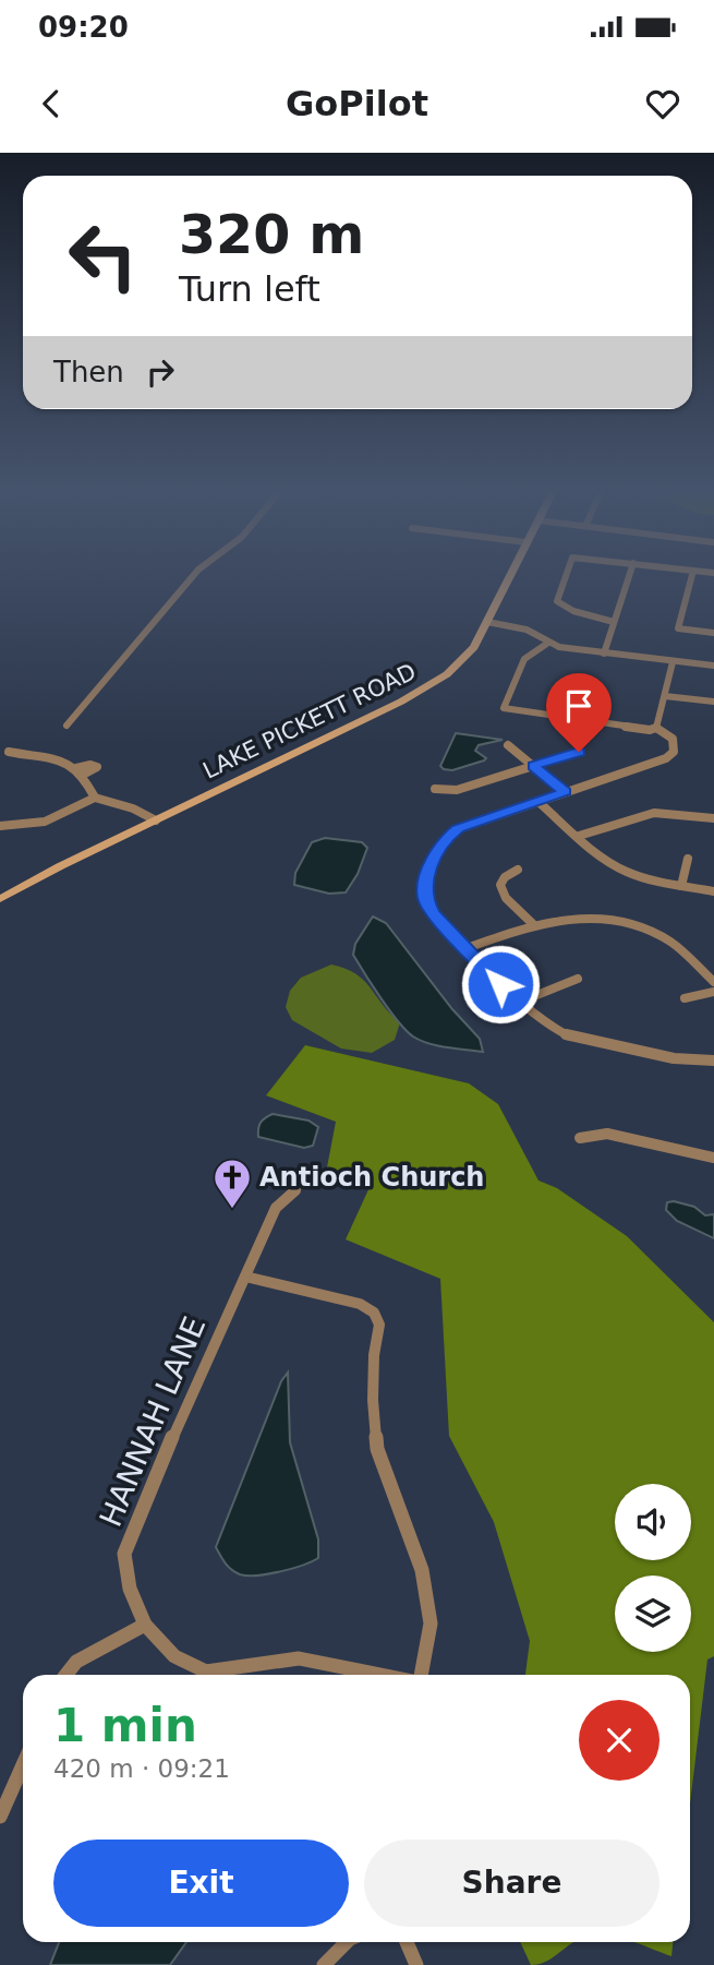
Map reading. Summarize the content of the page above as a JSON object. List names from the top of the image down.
{
  "streets": {
    "main road": ["LAKE PICKETT ROAD"],
    "street": ["HANNAH LANE"]
  },
  "places": {
    "church": ["Antioch Church"]
  },
  "page": {
    "status": "09:20",
    "header": "GoPilot",
    "turn": ["320 m", "Turn left"],
    "then": "Then",
    "heading": ["1 min", "420 m · 09:21"],
    "buttons": ["Exit", "Share"]
  }
}
